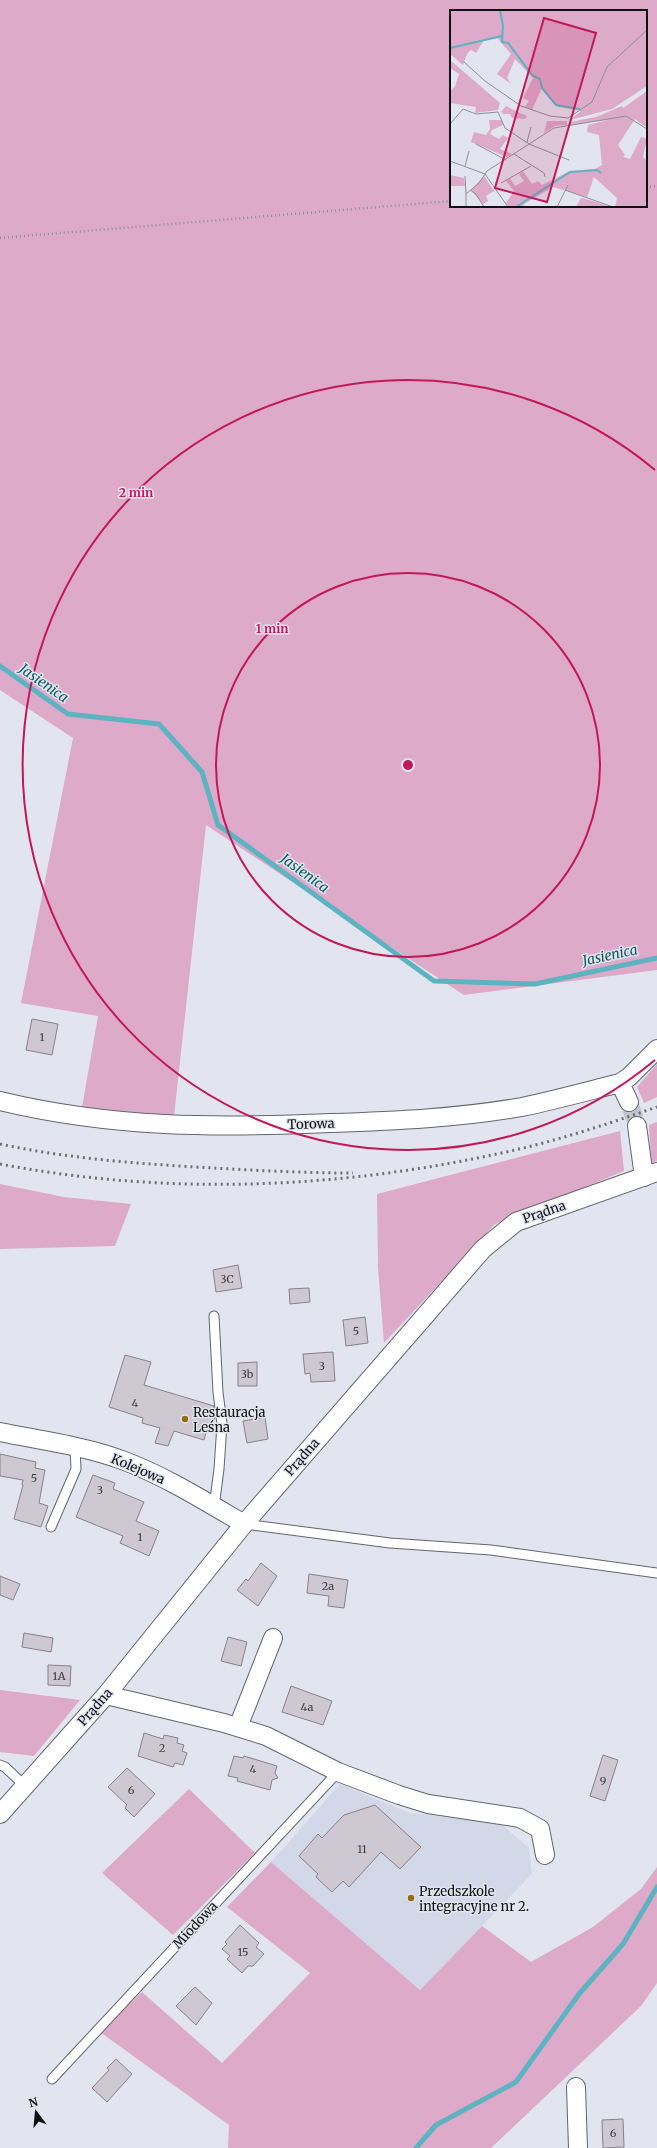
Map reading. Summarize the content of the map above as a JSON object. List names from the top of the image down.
{
  "streets": {
    "street": ["Torowa", "Prądna", "Kolejowa"],
    "lane": ["Miodowa"]
  },
  "crossings": [
    ["Prądna", "Kolejowa"]
  ],
  "water": ["Jasienica"],
  "places": ["Restauracja Leśna", "Przedszkole integracyjne nr 2."],
  "house_numbers": [
    "1",
    "3C",
    "5",
    "3",
    "3b",
    "4",
    "5",
    "3",
    "1",
    "2a",
    "1A",
    "4a",
    "2",
    "4",
    "9",
    "6",
    "11",
    "15",
    "6"
  ],
  "north": "top",
  "rings": ["2 min", "1 min"]
}
